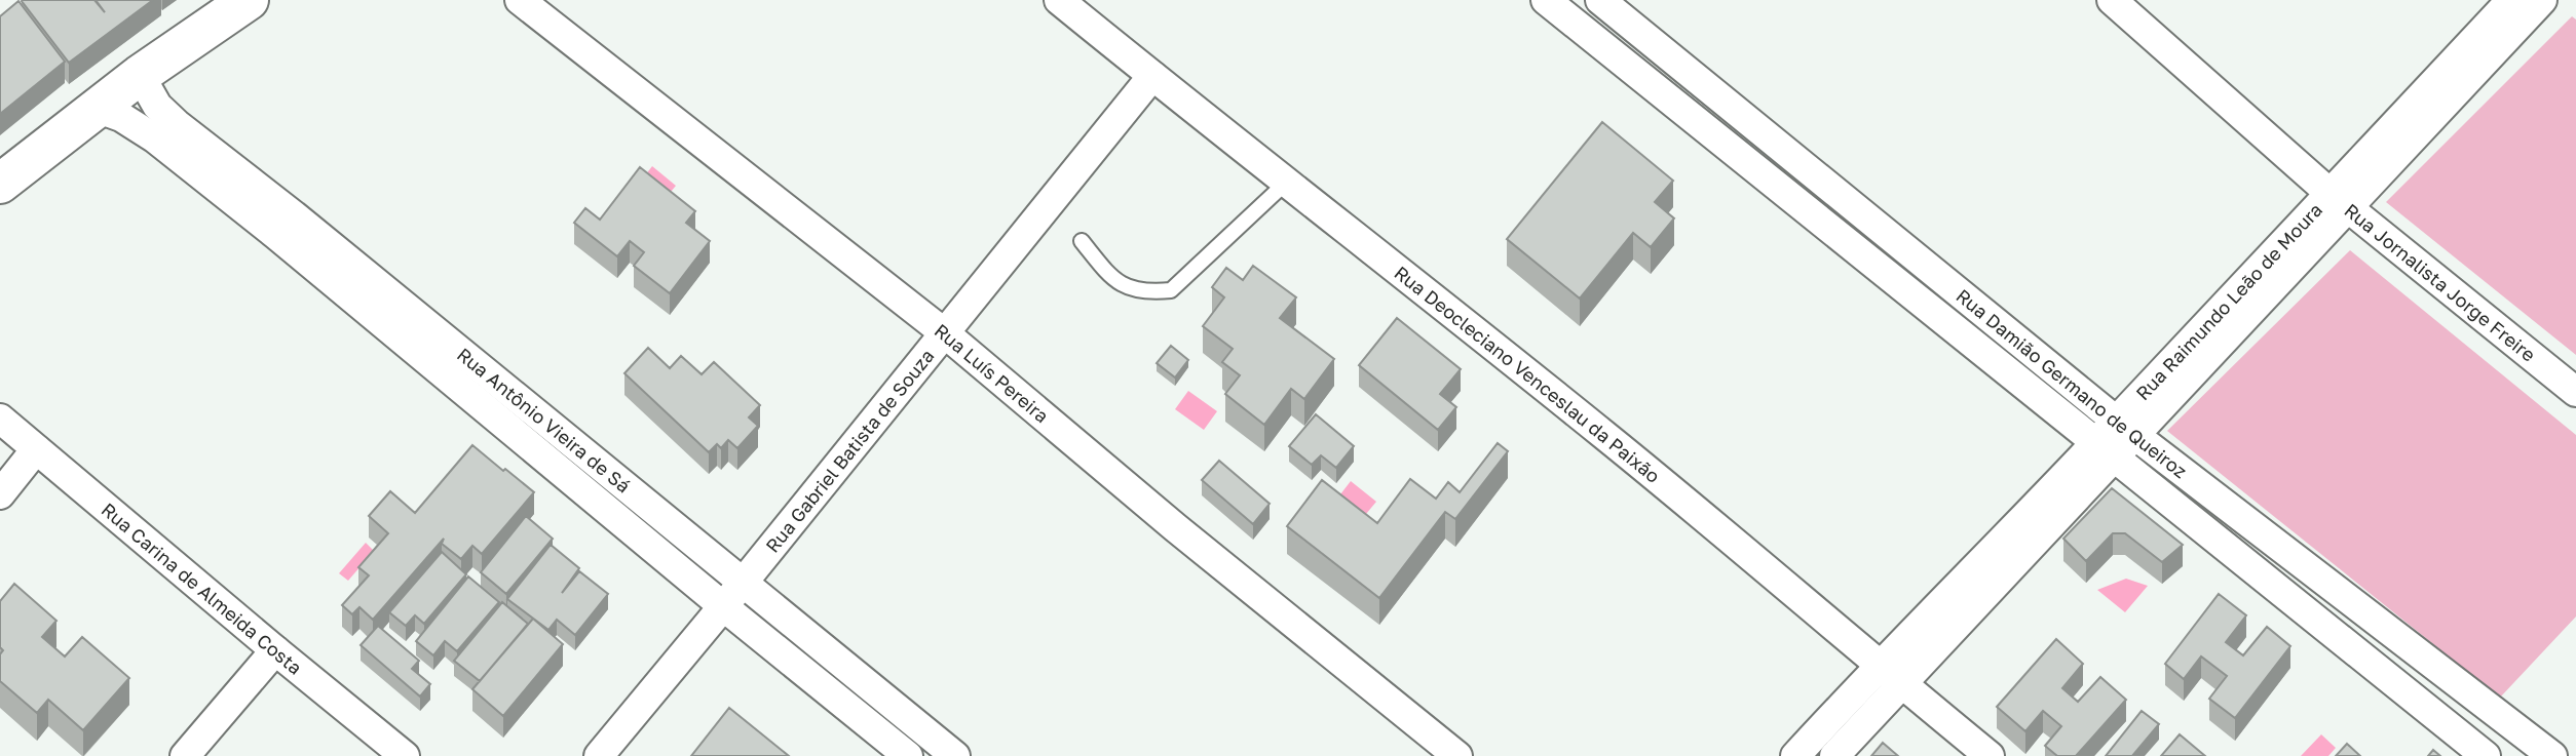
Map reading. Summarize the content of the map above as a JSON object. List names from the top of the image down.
{
  "streets": {
    "street": [
      "Rua Jornalista Jorge Freire",
      "Rua Raimundo Leão de Moura",
      "Rua Luís Pereira",
      "Rua Deocleciano Venceslau da Paixão",
      "Rua Damião Germano de Queiroz",
      "Rua Antônio Vieira de Sá",
      "Rua Gabriel Batista de Souza",
      "Rua Carina de Almeida Costa"
    ]
  },
  "crossings": [
    ["Rua Jornalista Jorge Freire", "Rua Raimundo Leão de Moura"],
    ["Rua Raimundo Leão de Moura", "Rua Deocleciano Venceslau da Paixão"],
    ["Rua Raimundo Leão de Moura", "Rua Damião Germano de Queiroz"],
    ["Rua Luís Pereira", "Rua Gabriel Batista de Souza"],
    ["Rua Deocleciano Venceslau da Paixão", "Rua Gabriel Batista de Souza"],
    ["Rua Antônio Vieira de Sá", "Rua Gabriel Batista de Souza"]
  ]
}
